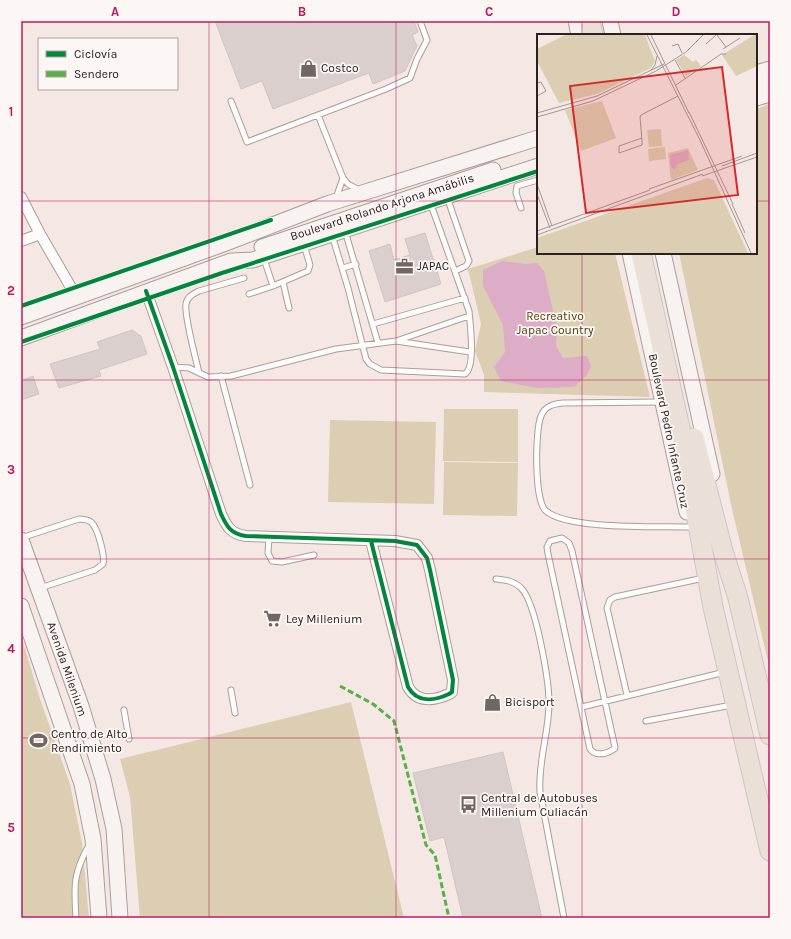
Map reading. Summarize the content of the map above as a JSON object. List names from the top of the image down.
{
  "streets": {
    "highway": ["Boulevard Pedro Infante Cruz"],
    "street": ["Boulevard Rolando Arjona Amábilis", "Avenida Milenium"]
  },
  "parks": ["Recreativo Japac Country"],
  "places": {
    "shop": ["Costco", "Bicisport"],
    "office": ["JAPAC"],
    "supermarket": ["Ley Millenium"],
    "sports": ["Centro de Alto Rendimiento"],
    "bus stop": ["Central de Autobuses Millenium Culiacán"]
  },
  "legend": ["Ciclovía", "Sendero"],
  "grid": {
    "columns": [
      "A",
      "B",
      "C",
      "D"
    ],
    "rows": [
      "1",
      "2",
      "3",
      "4",
      "5"
    ]
  }
}
